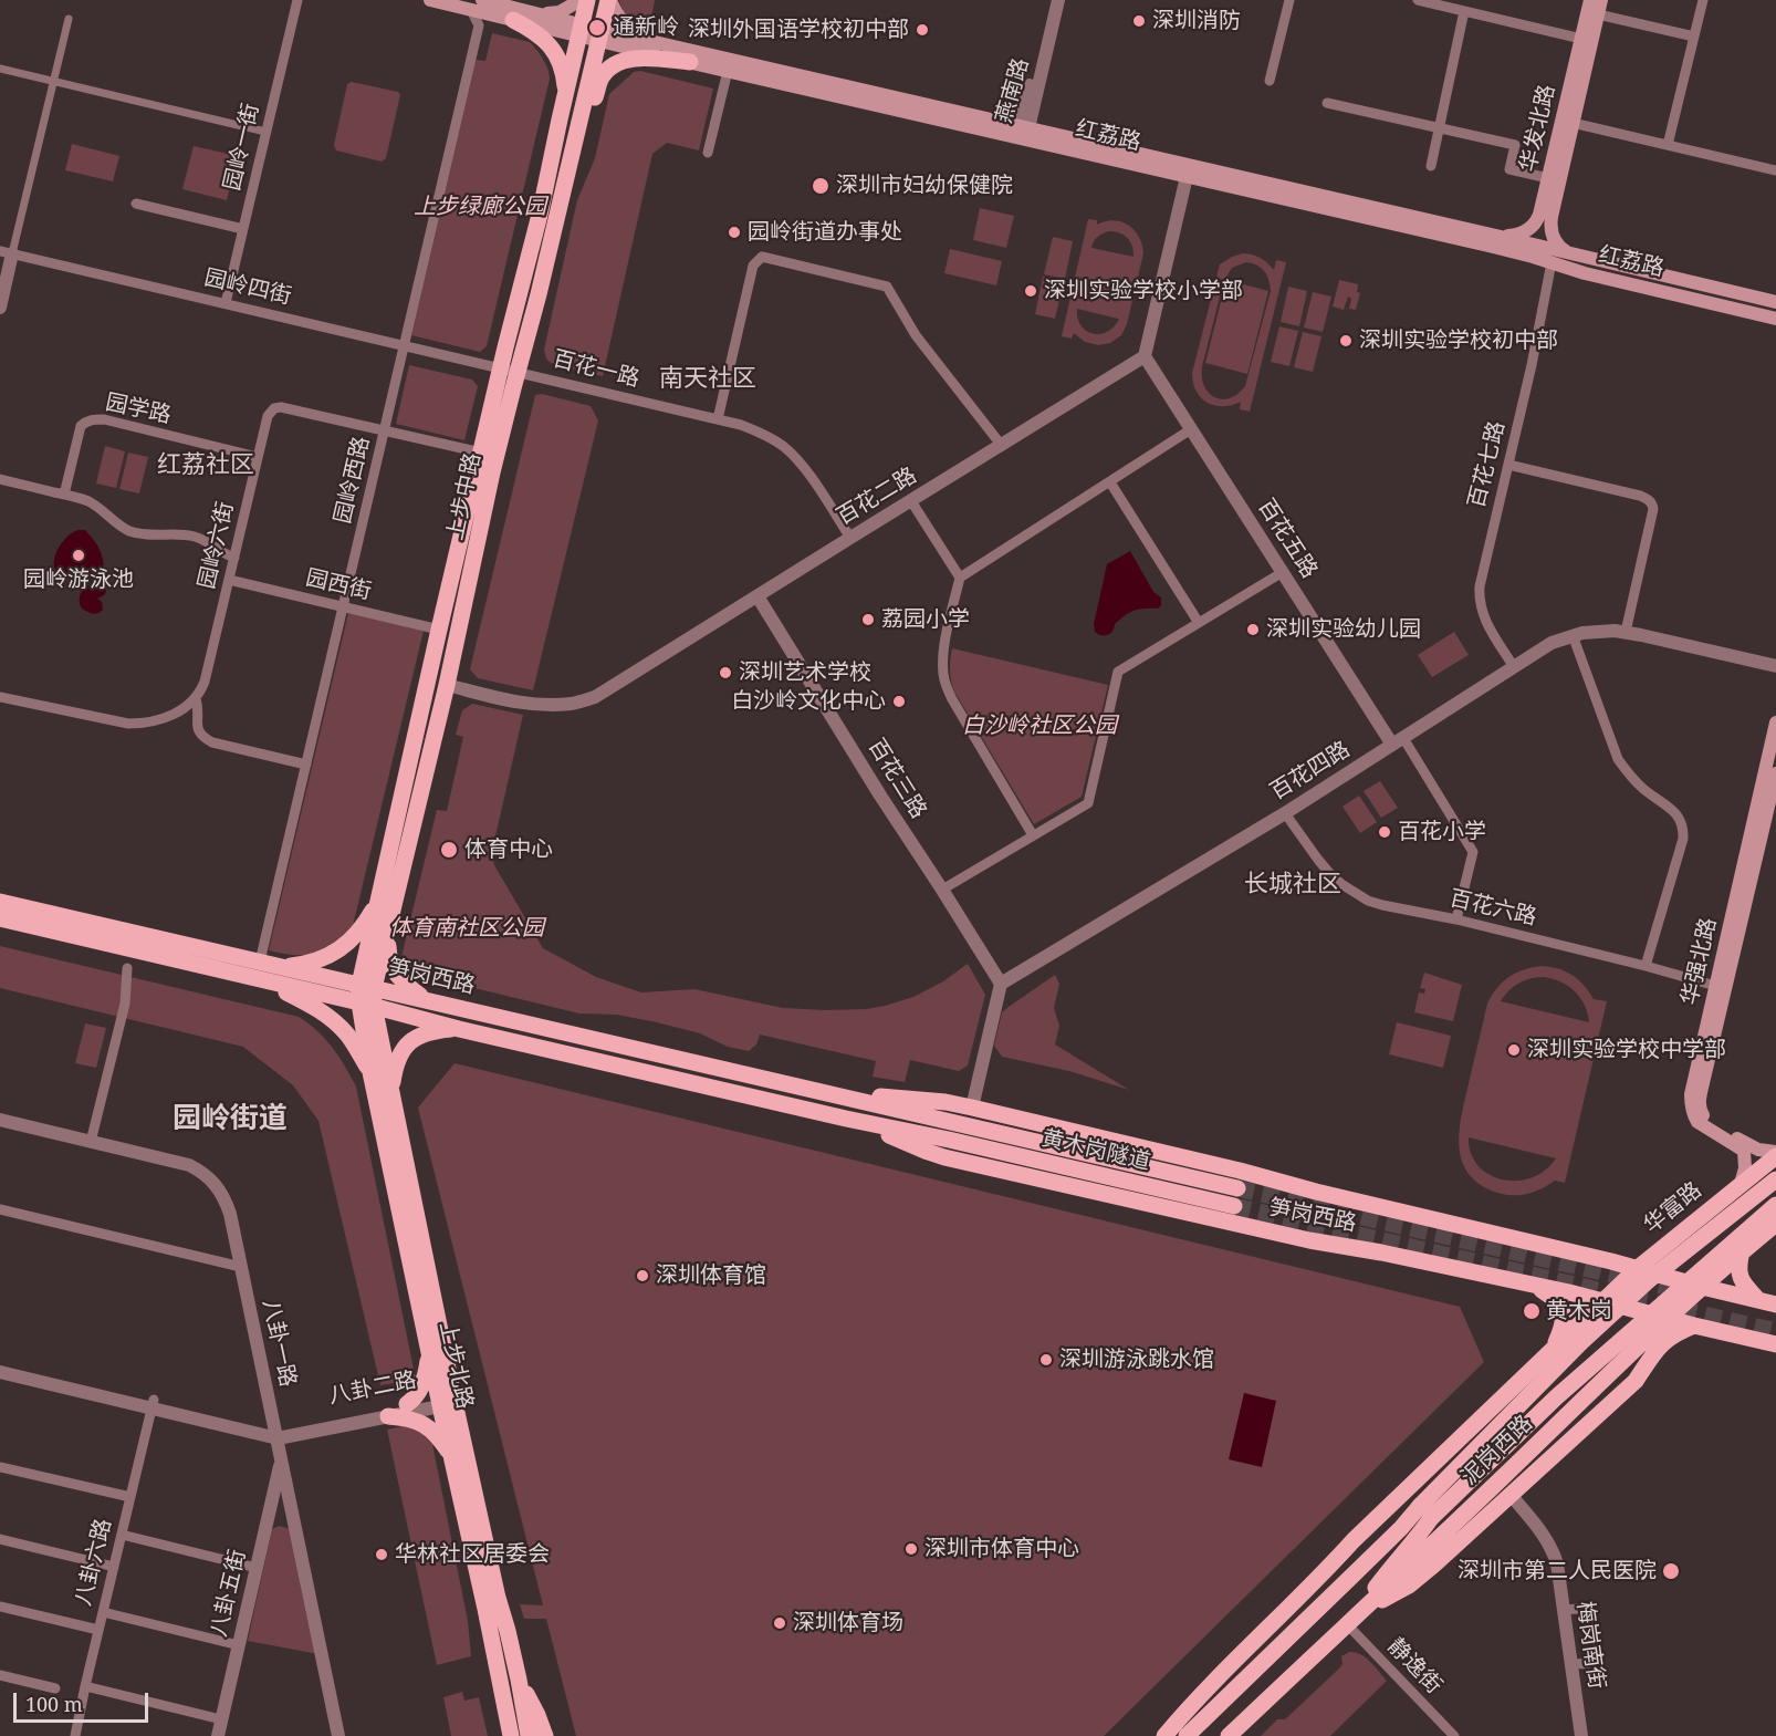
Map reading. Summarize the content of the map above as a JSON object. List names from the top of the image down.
{
  "streets": {
    "main road": [
      "华发北路",
      "红荔路",
      "上步中路",
      "华强北路",
      "笋岗西路",
      "黄木岗隧道",
      "华富路",
      "上步北路",
      "泥岗西路"
    ],
    "street": [
      "燕南路",
      "园岭一街",
      "园岭四街",
      "百花一路",
      "园学路",
      "百花七路",
      "园岭西路",
      "百花二路",
      "百花五路",
      "园岭六街",
      "园西街",
      "百花四路",
      "百花三路",
      "百花六路",
      "八卦一路",
      "八卦二路",
      "八卦六路",
      "八卦五街",
      "梅岗南街",
      "静逸街"
    ]
  },
  "crossings": [
    ["燕南路", "红荔路"],
    ["华发北路", "红荔路"],
    ["红荔路", "百花七路"],
    ["红荔路", "园岭西路"],
    ["红荔路", "上步中路"],
    ["园岭一街", "园岭四街"],
    ["园岭四街", "百花一路"],
    ["园岭四街", "园岭西路"],
    ["园岭四街", "上步中路"],
    ["百花一路", "上步中路"],
    ["百花一路", "百花二路"],
    ["园学路", "园岭六街"],
    ["百花七路", "百花四路"],
    ["园岭西路", "园岭六街"],
    ["园岭西路", "园西街"],
    ["园岭西路", "笋岗西路"],
    ["上步中路", "百花二路"],
    ["上步中路", "园岭六街"],
    ["上步中路", "园西街"],
    ["上步中路", "笋岗西路"],
    ["上步中路", "上步北路"],
    ["百花二路", "百花五路"],
    ["百花二路", "百花三路"],
    ["百花五路", "百花四路"],
    ["园岭六街", "园西街"],
    ["百花四路", "百花三路"],
    ["百花四路", "百花六路"],
    ["百花六路", "华强北路"],
    ["华强北路", "华富路"],
    ["笋岗西路", "黄木岗隧道"],
    ["笋岗西路", "华富路"],
    ["笋岗西路", "上步北路"],
    ["笋岗西路", "泥岗西路"],
    ["华富路", "泥岗西路"],
    ["八卦一路", "八卦二路"],
    ["八卦一路", "八卦五街"],
    ["上步北路", "八卦二路"],
    ["八卦二路", "八卦六路"],
    ["泥岗西路", "静逸街"]
  ],
  "districts": [
    "南天社区",
    "红荔社区",
    "长城社区",
    "园岭街道"
  ],
  "parks": ["上步绿廊公园", "白沙岭社区公园", "体育南社区公园"],
  "places": [
    "深圳消防",
    "通新岭",
    "深圳外国语学校初中部",
    "深圳市妇幼保健院",
    "园岭街道办事处",
    "深圳实验学校小学部",
    "深圳实验学校初中部",
    "园岭游泳池",
    "荔园小学",
    "深圳实验幼儿园",
    "深圳艺术学校",
    "白沙岭文化中心",
    "百花小学",
    "体育中心",
    "深圳实验学校中学部",
    "深圳体育馆",
    "黄木岗",
    "深圳游泳跳水馆",
    "深圳市体育中心",
    "华林社区居委会",
    "深圳市第二人民医院",
    "深圳体育场"
  ],
  "scale_bar": "100 m"
}
